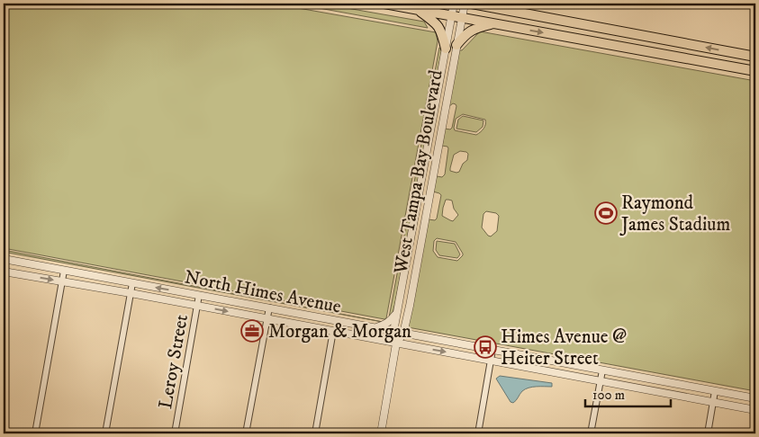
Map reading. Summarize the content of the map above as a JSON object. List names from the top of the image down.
{
  "streets": {
    "street": ["West Tampa Bay Boulevard", "North Himes Avenue", "Leroy Street"]
  },
  "crossings": [
    ["West Tampa Bay Boulevard", "North Himes Avenue"],
    ["North Himes Avenue", "Leroy Street"]
  ],
  "places": {
    "sports": ["Raymond James Stadium"],
    "office": ["Morgan & Morgan"],
    "bus stop": ["Himes Avenue @ Heiter Street"]
  },
  "scale_bar": "100 m"
}
